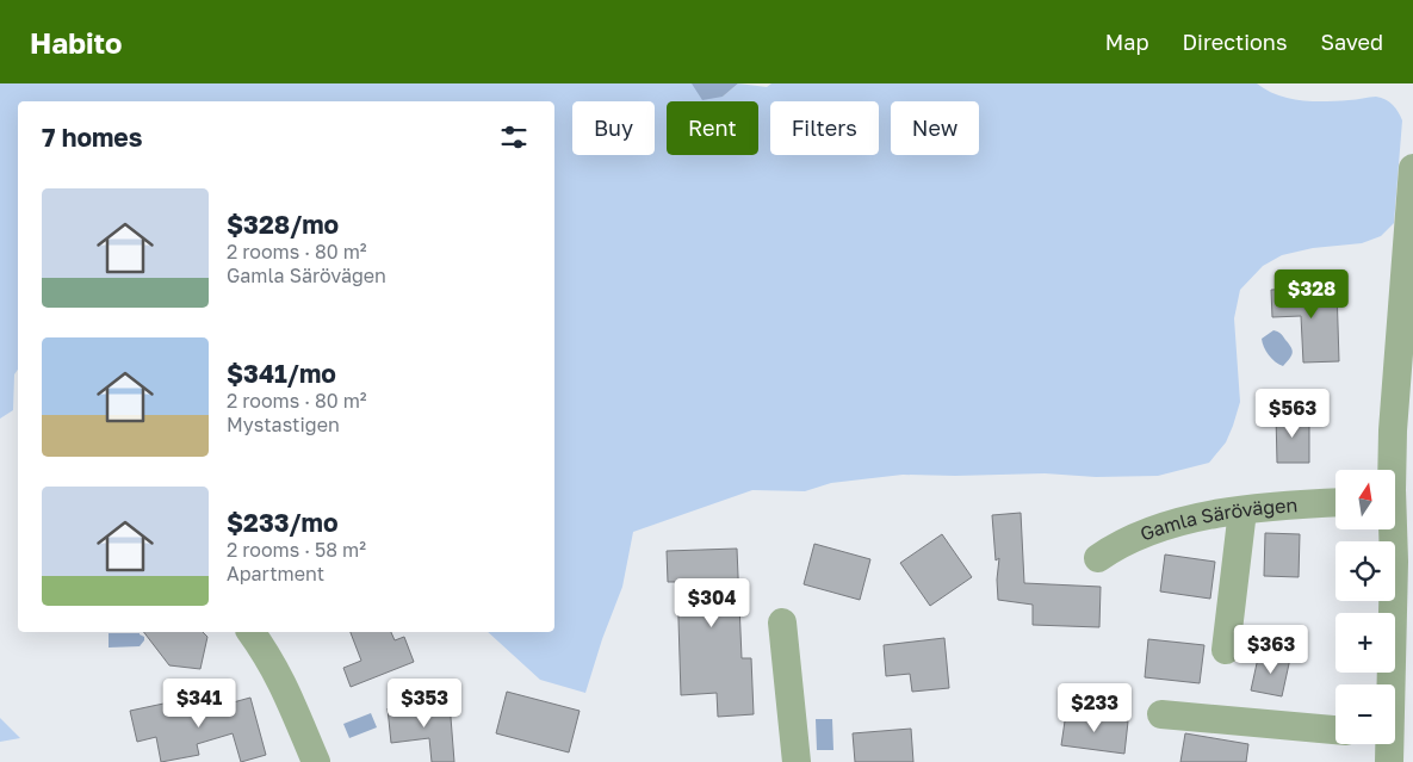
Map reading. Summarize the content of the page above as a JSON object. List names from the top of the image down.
{
  "streets": {
    "street": ["Gamla Särövägen"]
  },
  "north": "top",
  "page": {
    "header": "Habito",
    "nav": ["Map", "Directions", "Saved"],
    "chip": [
      "Buy",
      "Rent",
      "Filters",
      "New"
    ],
    "heading": "7 homes",
    "list": [
      {
        "name": "$328/mo",
        "note": "2 rooms · 80 m² · Gamla Särövägen"
      },
      {
        "name": "$341/mo",
        "note": "2 rooms · 80 m² · Mystastigen"
      },
      {
        "name": "$233/mo",
        "note": "2 rooms · 58 m² · Apartment"
      }
    ],
    "price": [
      "$328",
      "$563",
      "$304",
      "$363",
      "$341",
      "$353",
      "$233"
    ],
    "map_buttons": ["+", "−"]
  }
}
